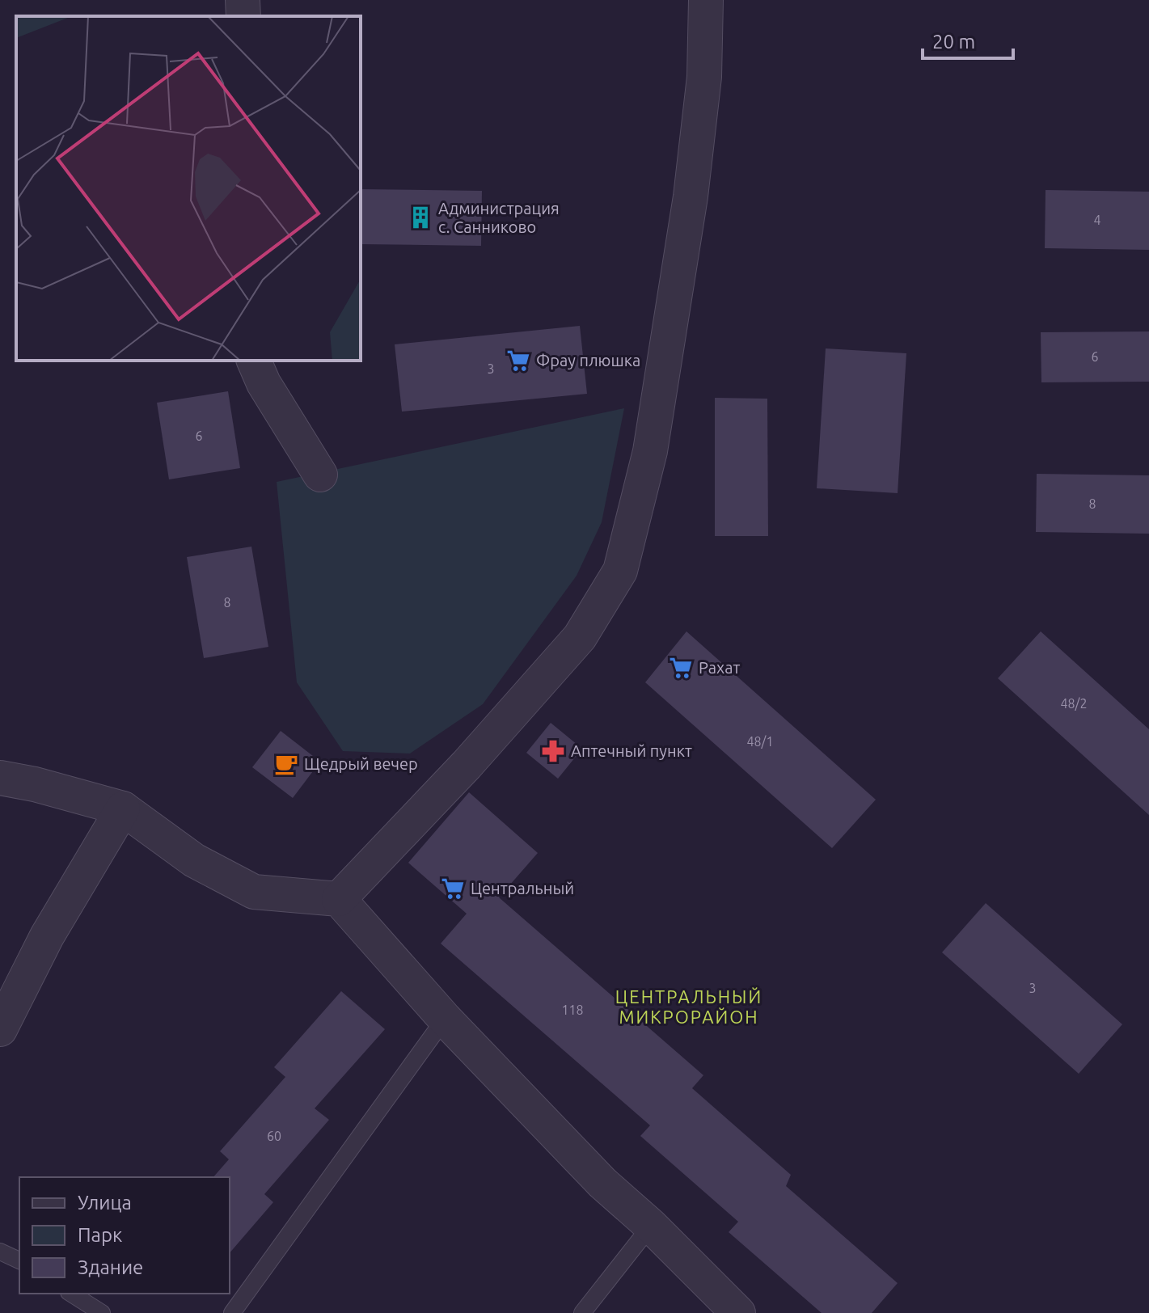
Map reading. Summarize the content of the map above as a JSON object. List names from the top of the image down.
{
  "districts": ["ЦЕНТРАЛЬНЫЙ МИКРОРАЙОН"],
  "places": {
    "building": ["Администрация с. Санниково"],
    "supermarket": ["Фрау плюшка", "Рахат", "Центральный"],
    "pharmacy": ["Аптечный пункт"],
    "cafe": ["Щедрый вечер"]
  },
  "house_numbers": [
    "4",
    "6",
    "3",
    "6",
    "8",
    "8",
    "48/2",
    "48/1",
    "3",
    "118",
    "60"
  ],
  "legend": ["Улица", "Парк", "Здание"],
  "scale_bar": "20 m"
}
